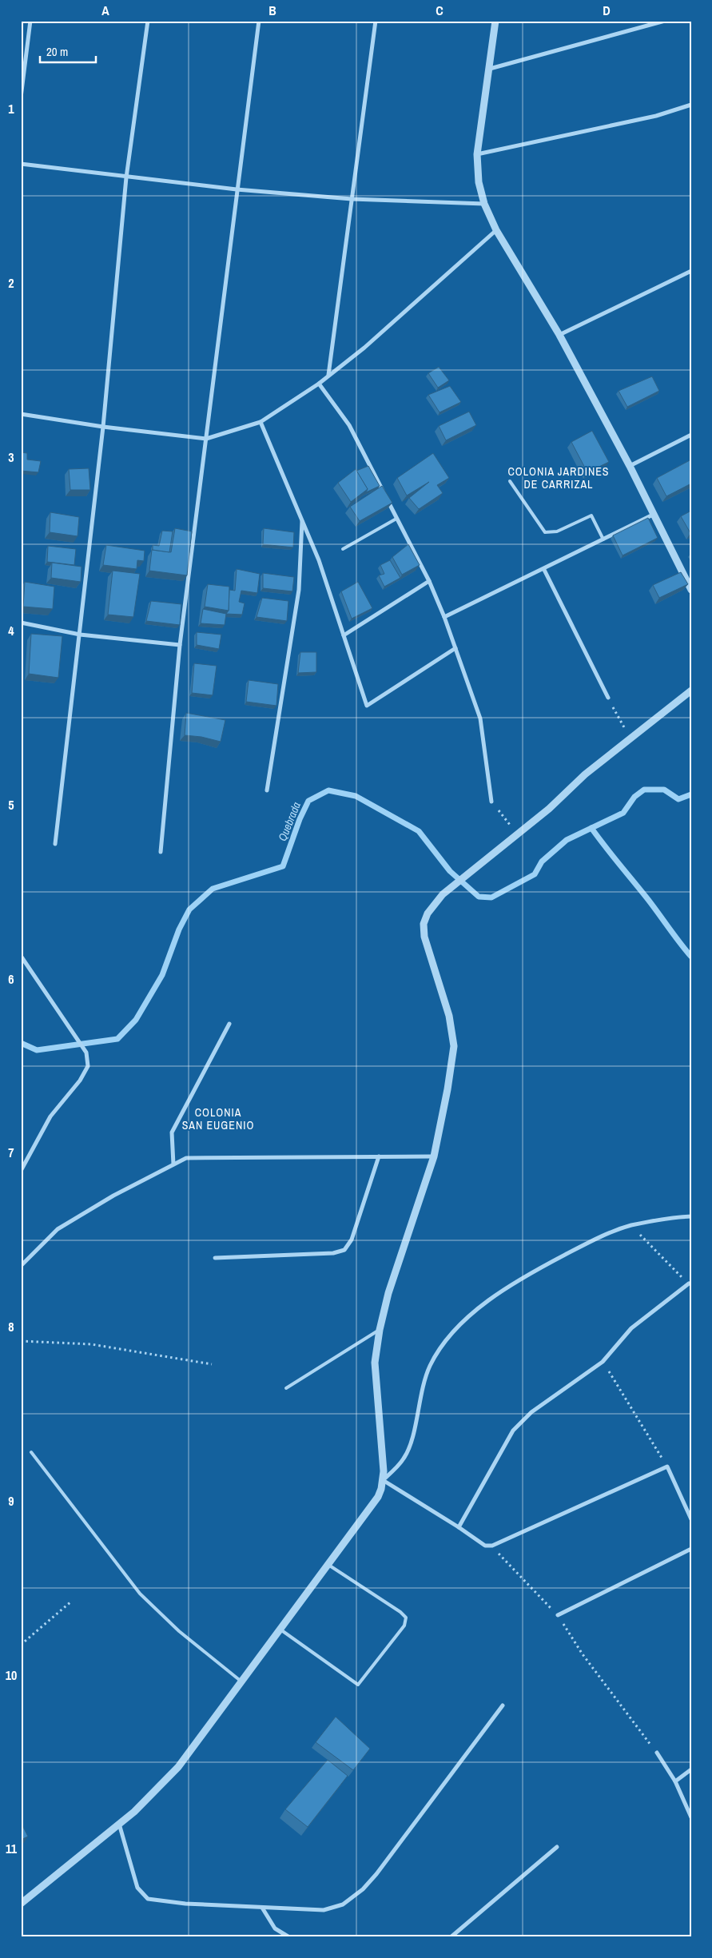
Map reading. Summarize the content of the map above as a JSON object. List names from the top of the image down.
{
  "districts": ["COLONIA JARDINES DE CARRIZAL", "COLONIA SAN EUGENIO"],
  "water": ["Quebrada"],
  "scale_bar": "20 m",
  "grid": {
    "columns": [
      "A",
      "B",
      "C",
      "D"
    ],
    "rows": [
      "1",
      "2",
      "3",
      "4",
      "5",
      "6",
      "7",
      "8",
      "9",
      "10",
      "11"
    ]
  }
}
